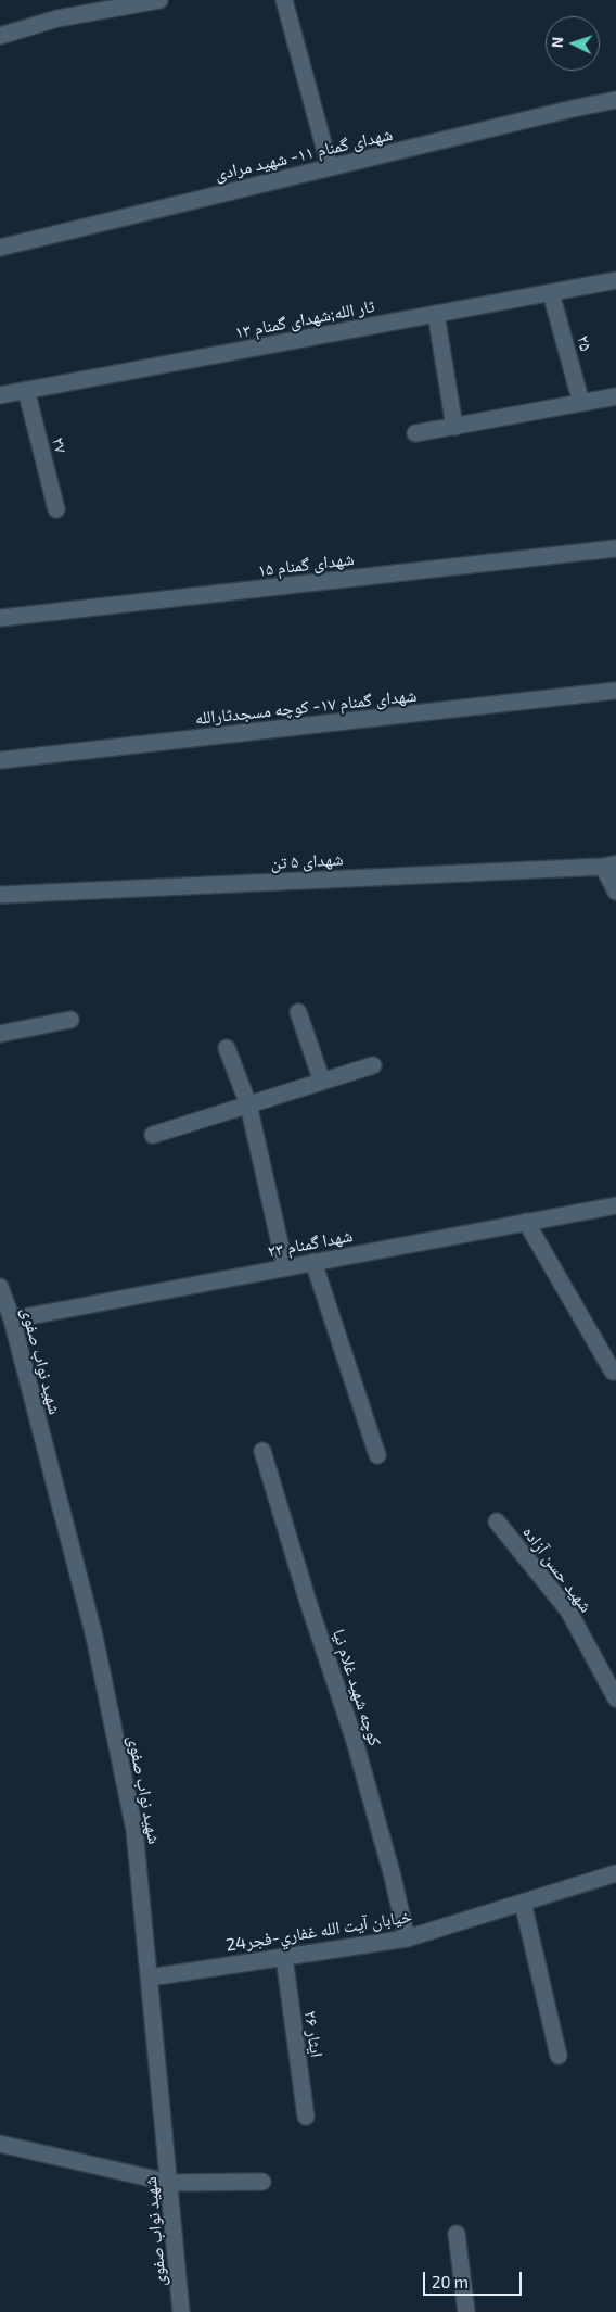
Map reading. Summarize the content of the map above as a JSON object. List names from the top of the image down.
{
  "streets": {
    "street": [
      "شهدای گمنام ۱۱- شهيد مرادی",
      "ثار الله;شهدای گمنام ۱۳",
      "۲۵",
      "۲۷",
      "شهدای گمنام ۱۵",
      "شهدای گمنام ۱۷- كوچه مسجدثارالله",
      "شهدای ۵ تن",
      "شهدا گمنام ۲۳",
      "شهید نواب صفوی",
      "شهید حسن آزاده",
      "کوچه شهید غلام نیا",
      "خيابان آيت الله غفاري-فجر24",
      "ایثار ۲۶"
    ]
  },
  "crossings": [
    ["ثار الله;شهدای گمنام ۱۳", "۲۵"],
    ["ثار الله;شهدای گمنام ۱۳", "۲۷"],
    ["شهدا گمنام ۲۳", "شهید نواب صفوی"],
    ["شهید نواب صفوی", "خيابان آيت الله غفاري-فجر24"],
    ["کوچه شهید غلام نیا", "خيابان آيت الله غفاري-فجر24"],
    ["خيابان آيت الله غفاري-فجر24", "ایثار ۲۶"]
  ],
  "scale_bar": "20 m",
  "north": "left"
}
